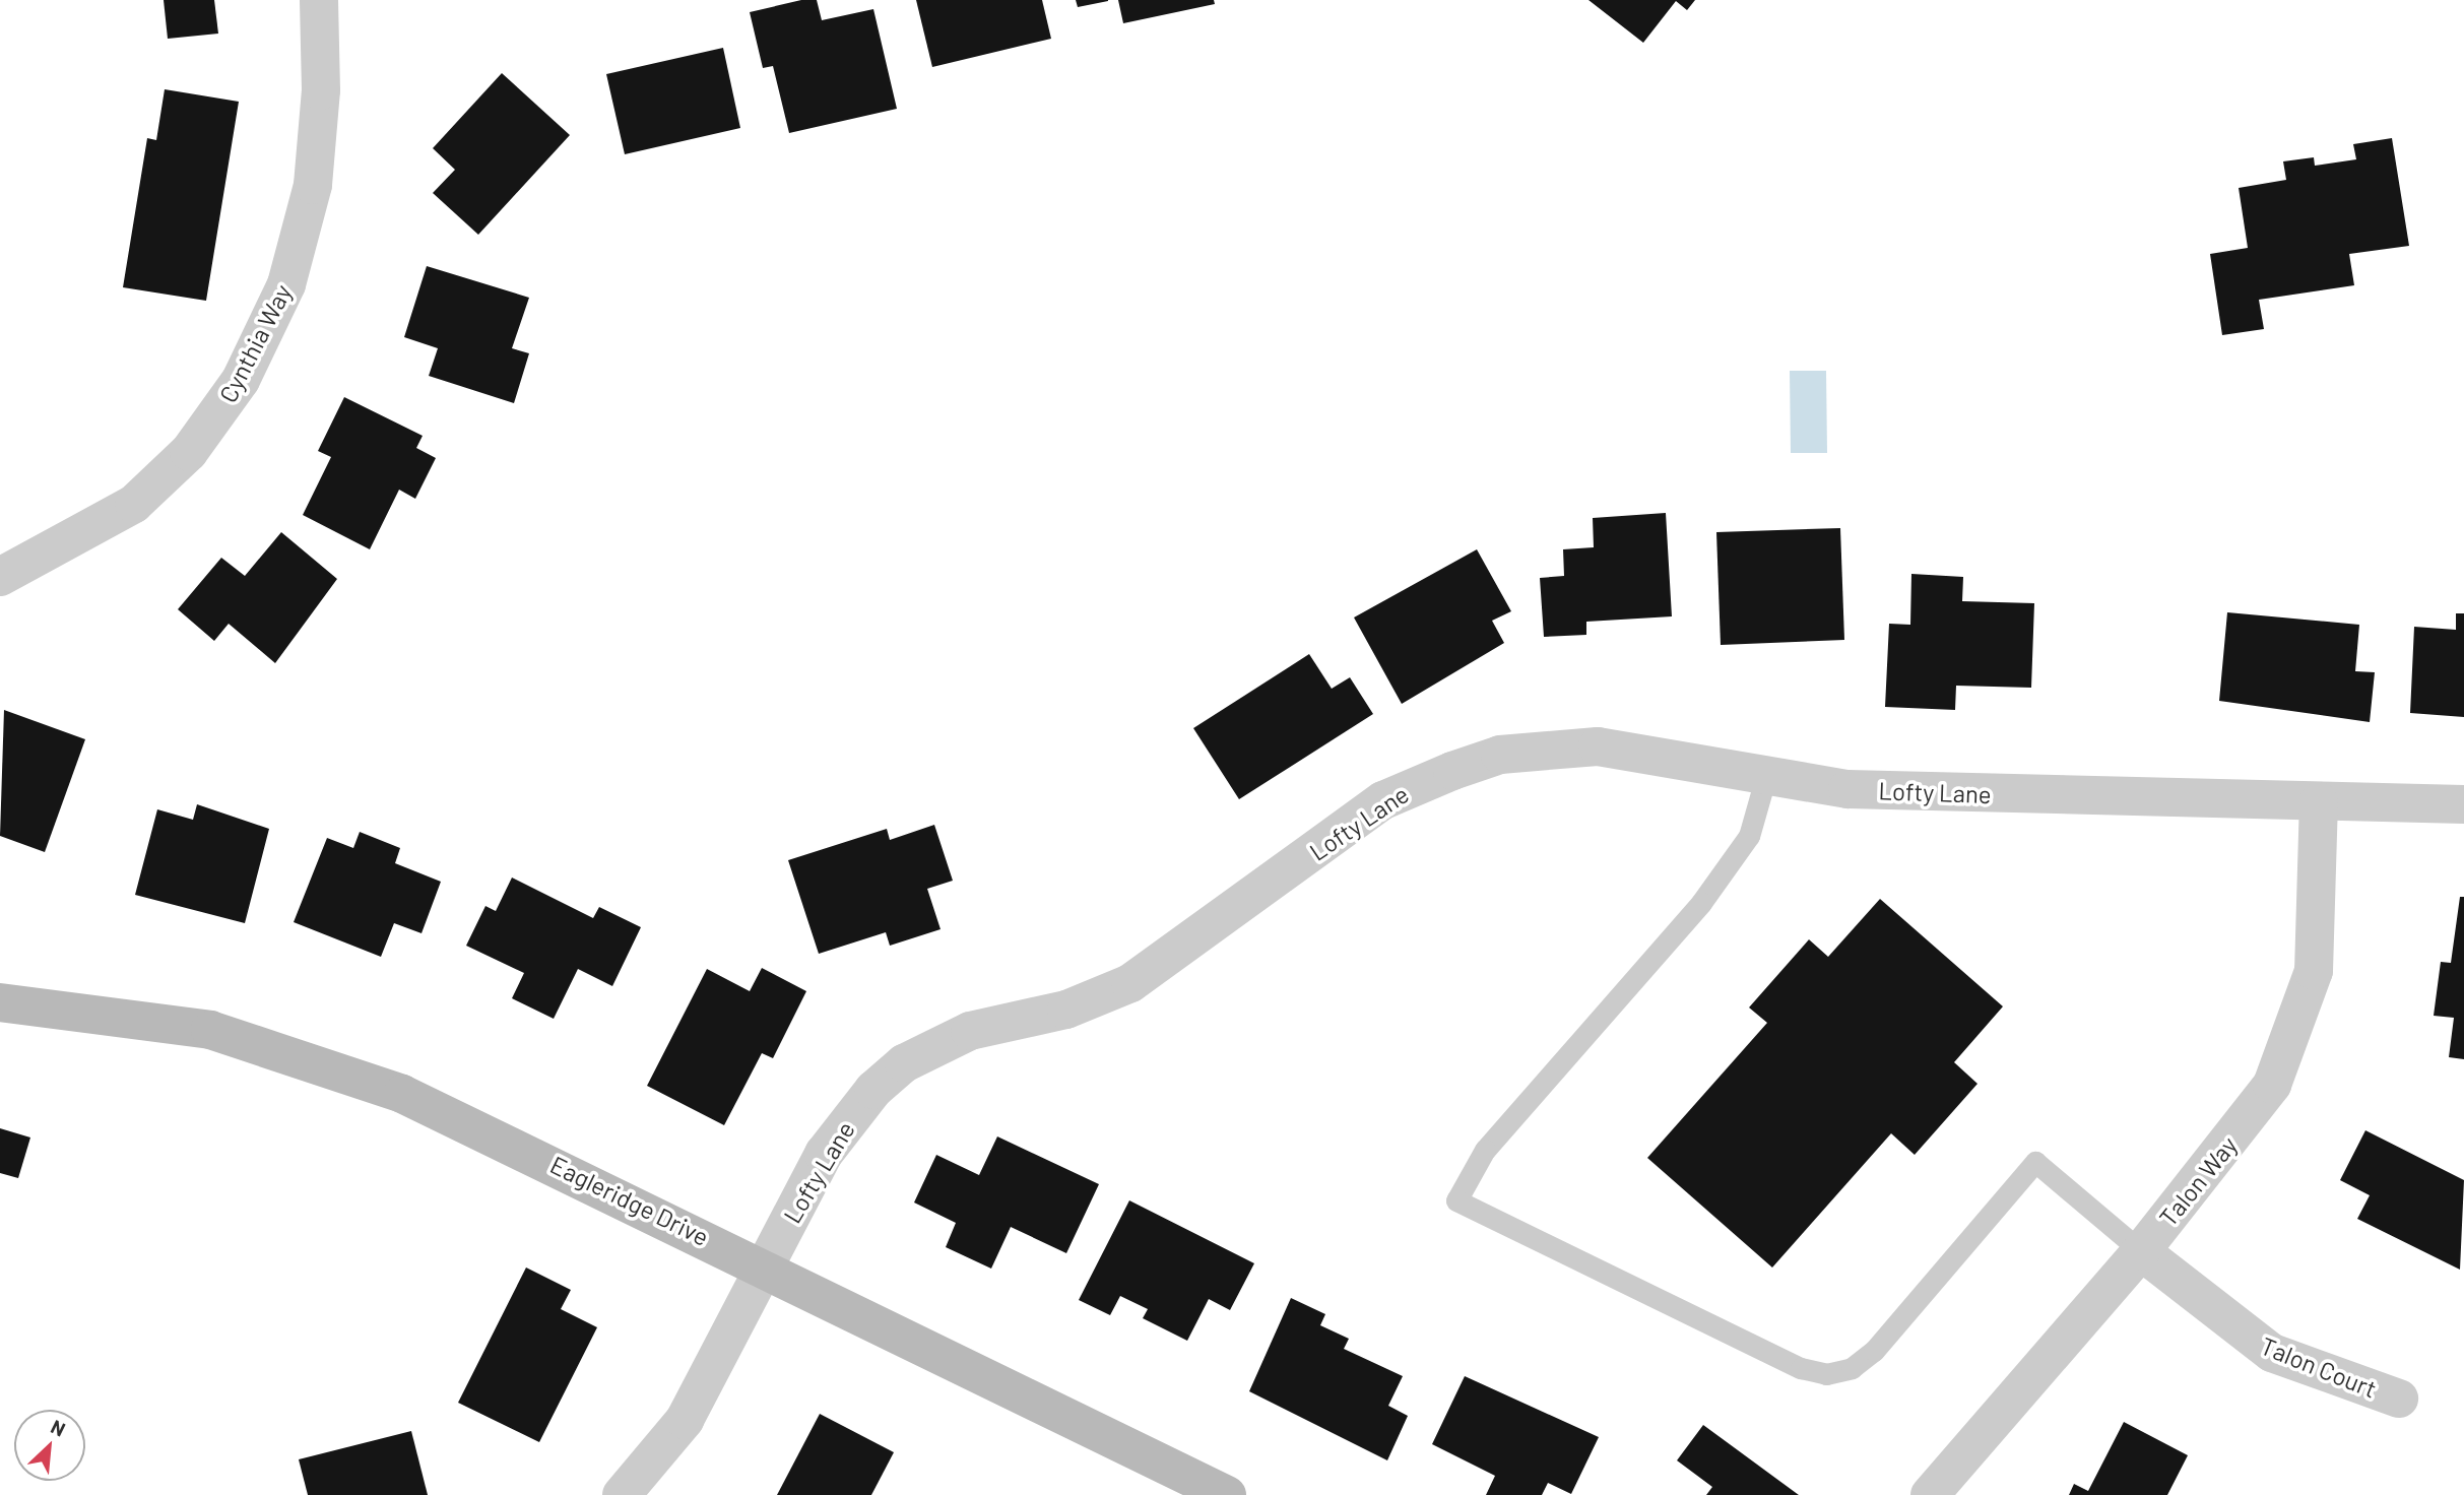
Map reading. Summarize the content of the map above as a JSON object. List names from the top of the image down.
{
  "streets": {
    "main road": ["Eagleridge Drive"],
    "street": [
      "Cynthia Way",
      "Lofty Lane",
      "Talon Way",
      "Talon Court"
    ]
  },
  "crossings": [
    ["Lofty Lane", "Talon Way"],
    ["Lofty Lane", "Eagleridge Drive"],
    ["Talon Way", "Talon Court"]
  ],
  "north": "top right"
}
